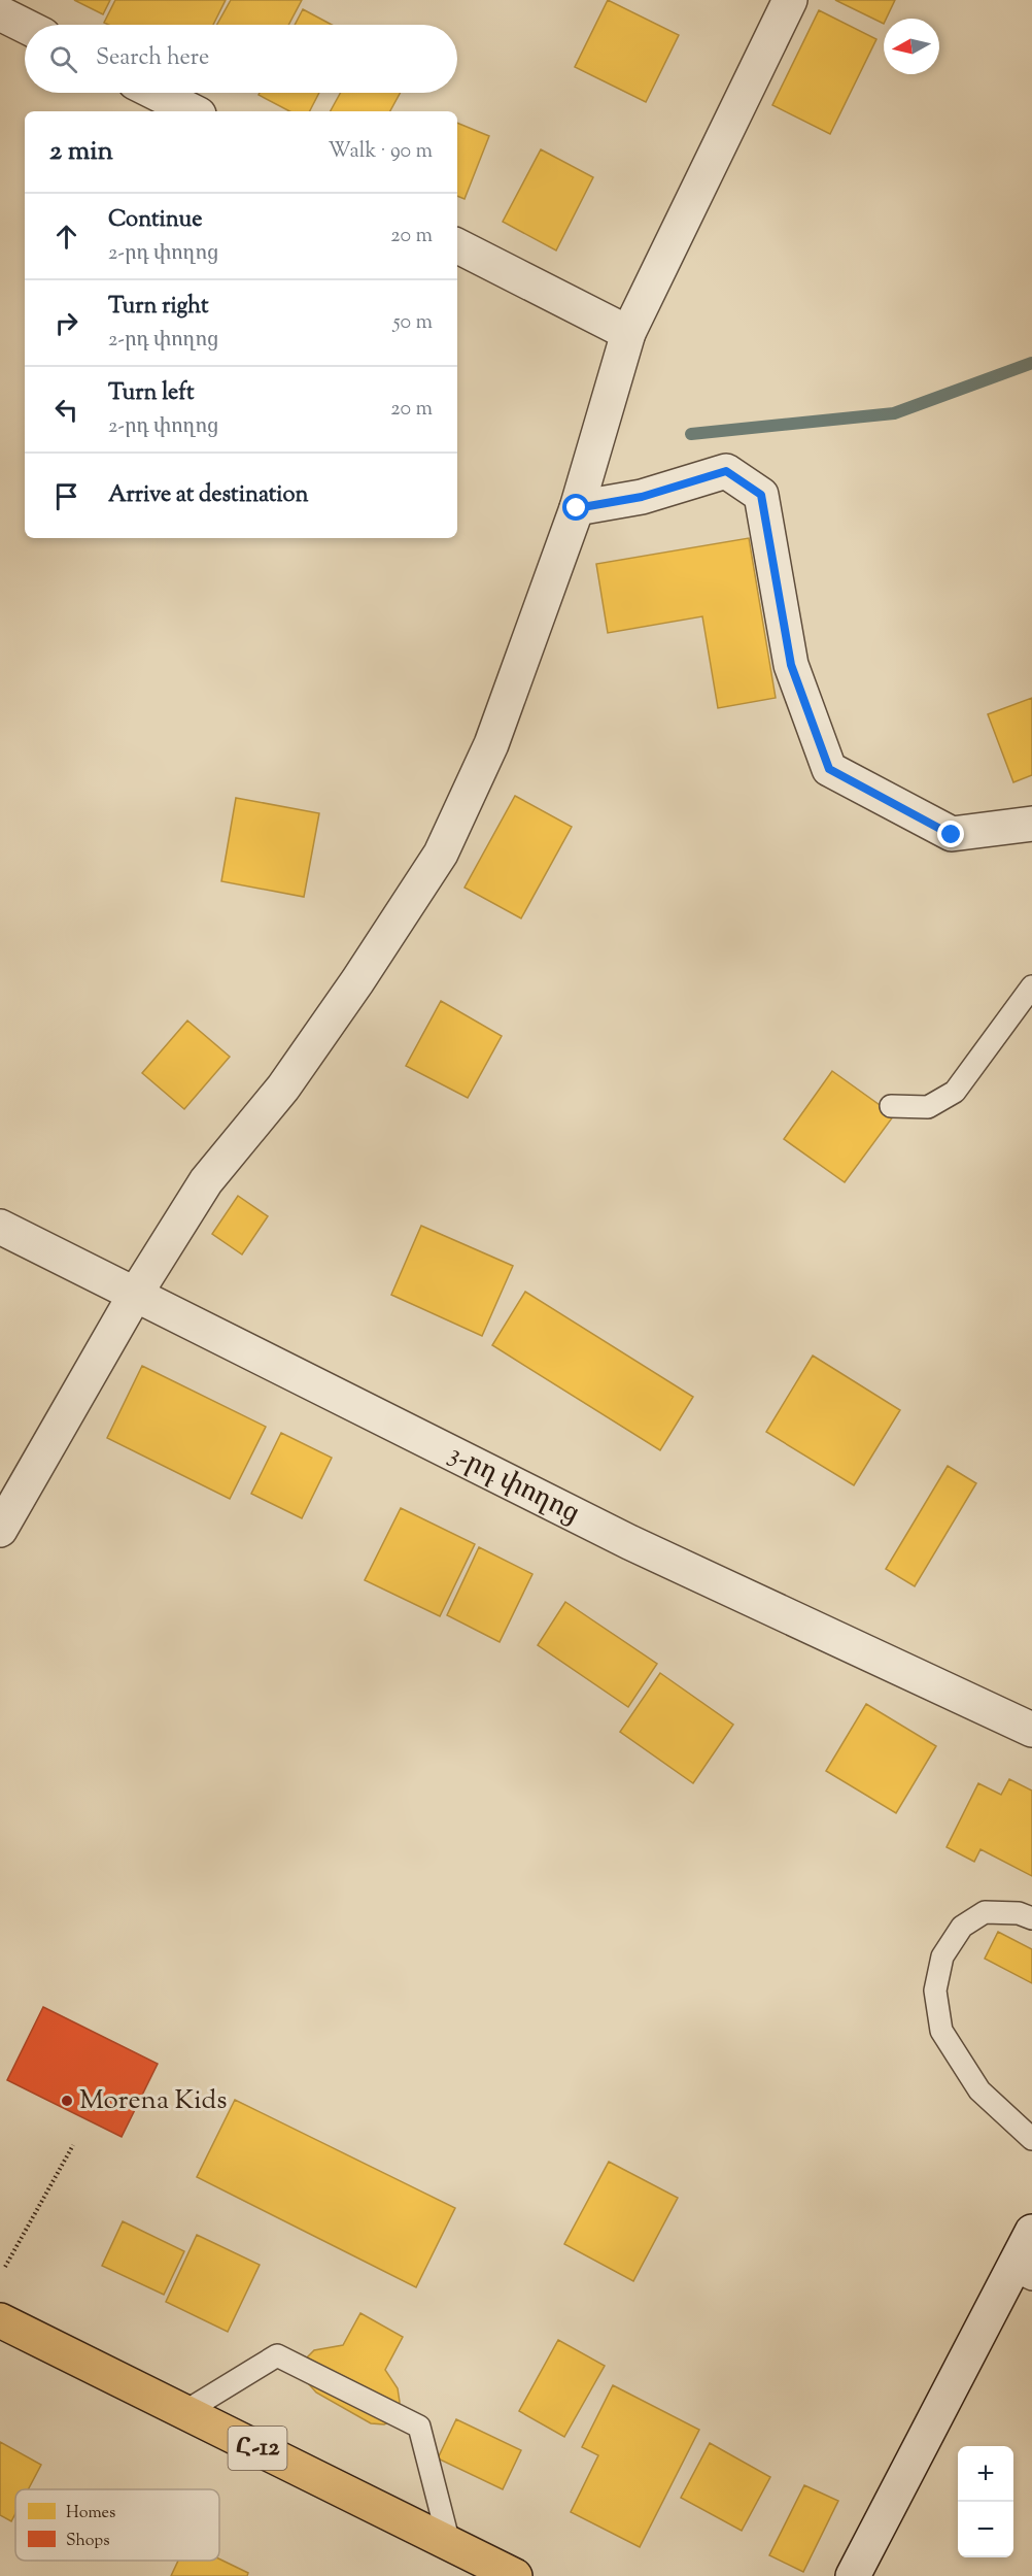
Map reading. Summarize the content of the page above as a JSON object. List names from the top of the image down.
{
  "streets": {
    "main road": ["Հ-12"],
    "street": ["3-րդ փողոց"]
  },
  "places": ["Morena Kids"],
  "legend": ["Homes", "Shops"],
  "north": "left",
  "page": {
    "search": "Search here",
    "heading": ["2 min", "Walk · 90 m"],
    "list": [
      ["Continue", "2-րդ փողոց", "20 m"],
      ["Turn right", "2-րդ փողոց", "50 m"],
      ["Turn left", "2-րդ փողոց", "20 m"],
      "Arrive at destination"
    ],
    "map_buttons": ["+", "−"]
  }
}
